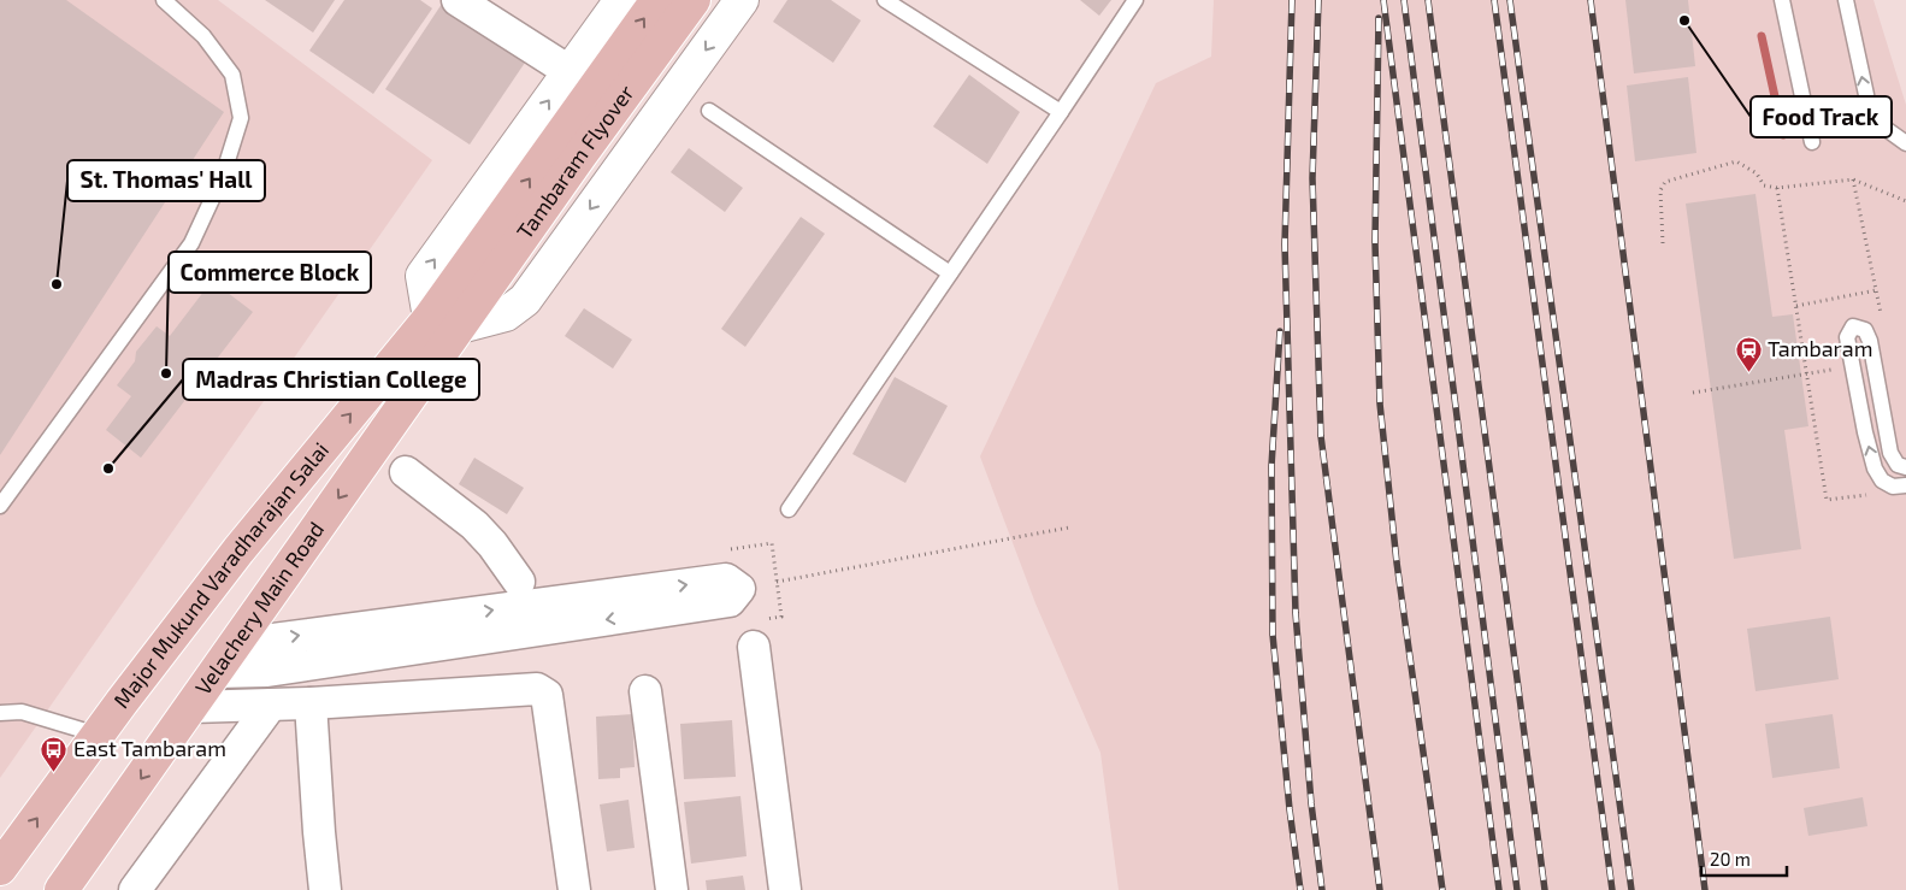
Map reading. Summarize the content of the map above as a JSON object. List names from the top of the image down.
{
  "streets": {
    "main road": ["Tambaram Flyover", "Major Mukund Varadharajan Salai", "Velachery Main Road"]
  },
  "crossings": [
    ["Tambaram Flyover", "Major Mukund Varadharajan Salai"],
    ["Tambaram Flyover", "Velachery Main Road"],
    ["Major Mukund Varadharajan Salai", "Velachery Main Road"]
  ],
  "one_way": ["Major Mukund Varadharajan Salai", "Velachery Main Road"],
  "places": {
    "other": [
      "Food Track",
      "St. Thomas' Hall",
      "Commerce Block",
      "Madras Christian College"
    ],
    "station": ["Tambaram"],
    "bus stop": ["East Tambaram"]
  },
  "scale_bar": "20 m"
}
